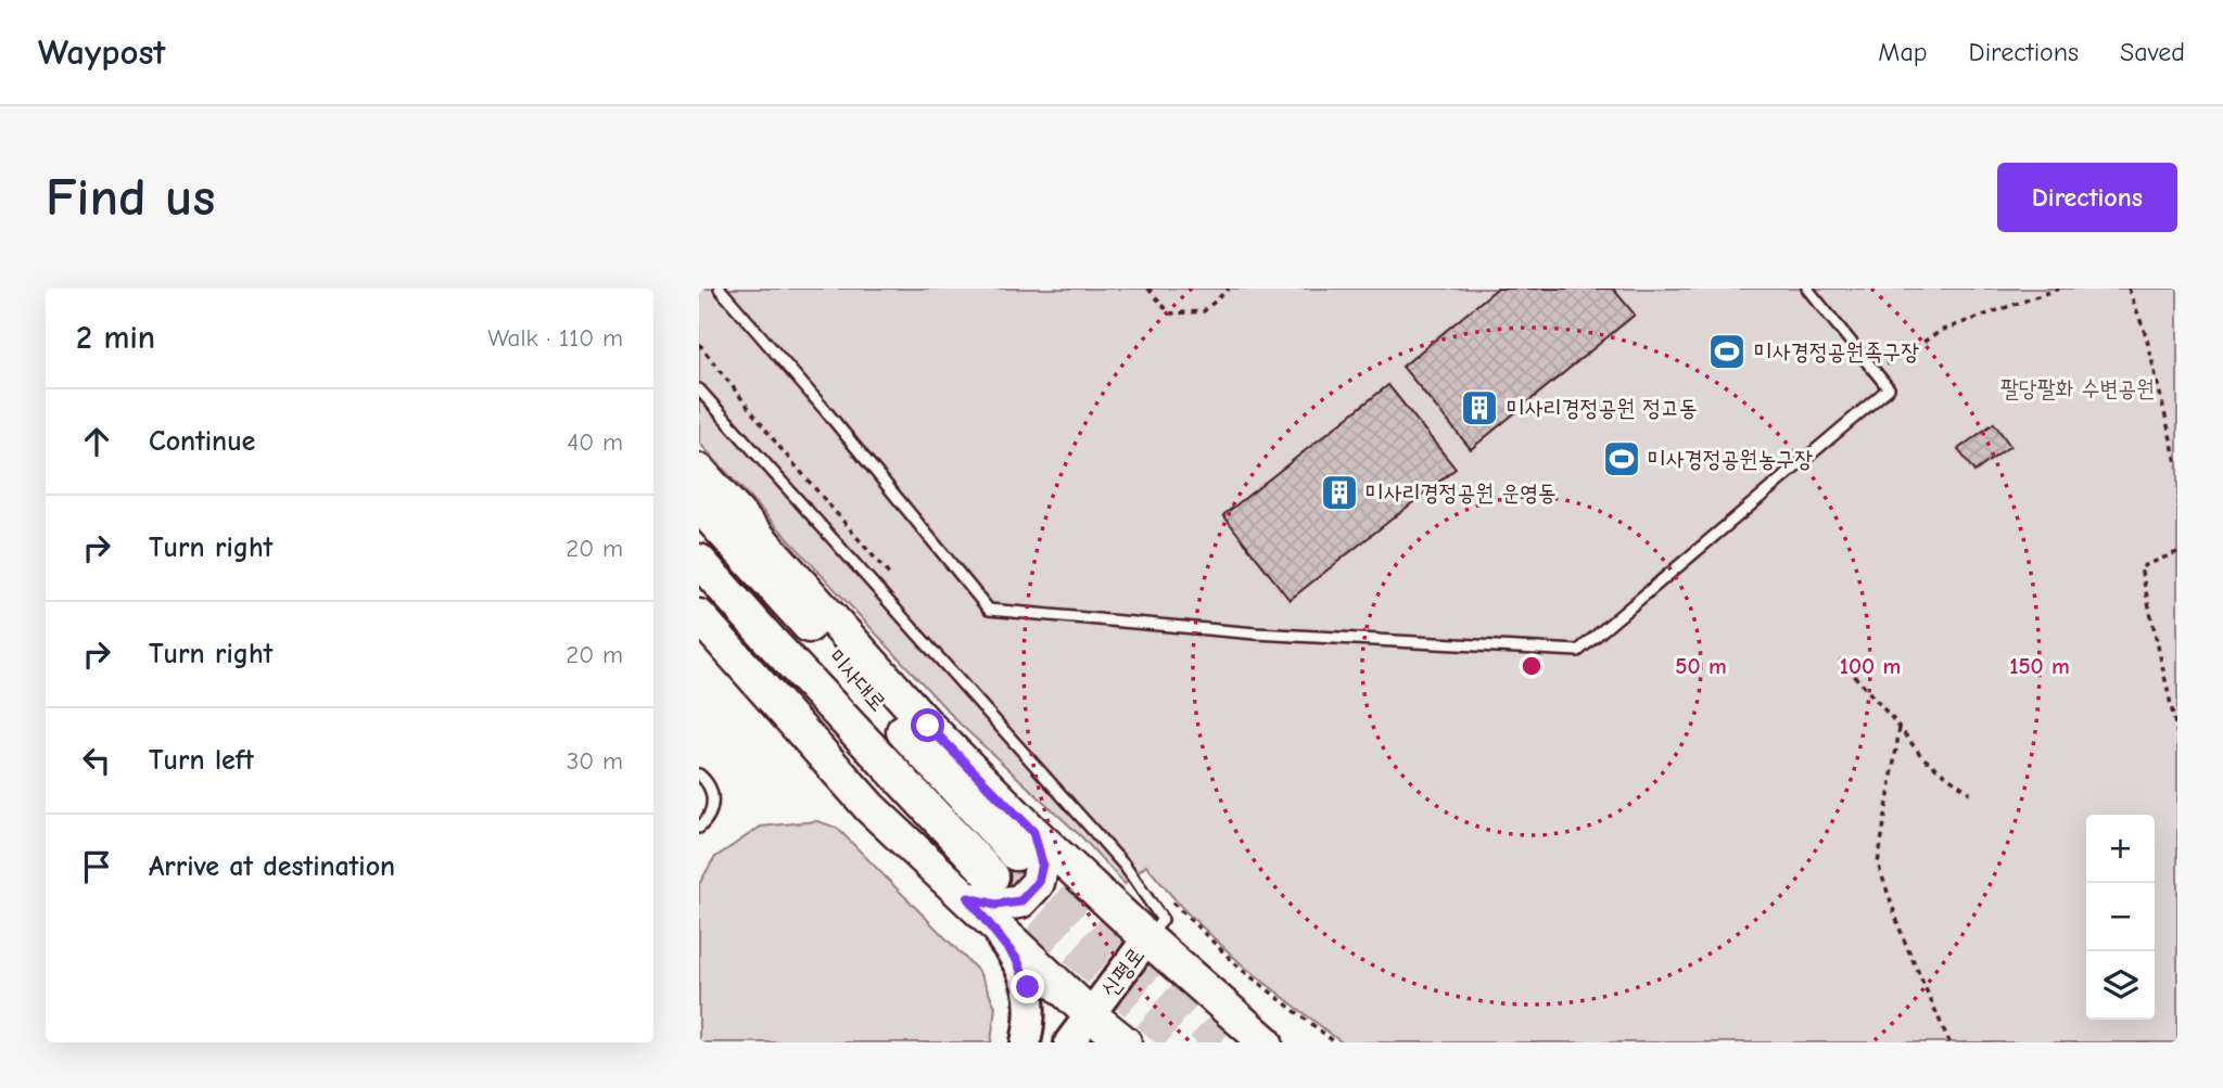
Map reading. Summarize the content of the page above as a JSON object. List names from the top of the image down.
{
  "streets": {
    "main road": ["미사대로", "신평로"]
  },
  "parks": ["팔당팔화 수변공원"],
  "places": {
    "sports": ["미사경정공원족구장", "미사경정공원농구장"],
    "building": ["미사리경정공원 정고동", "미사리경정공원 운영동"]
  },
  "page": {
    "header": "Waypost",
    "nav": ["Map", "Directions", "Saved"],
    "buttons": "Directions",
    "title": "Find us",
    "heading": ["2 min", "Walk · 110 m"],
    "list": [
      ["Continue", "40 m"],
      ["Turn right", "20 m"],
      ["Turn right", "20 m"],
      ["Turn left", "30 m"],
      "Arrive at destination"
    ],
    "map_buttons": ["+", "−"]
  },
  "rings": ["50 m", "100 m", "150 m"]
}
